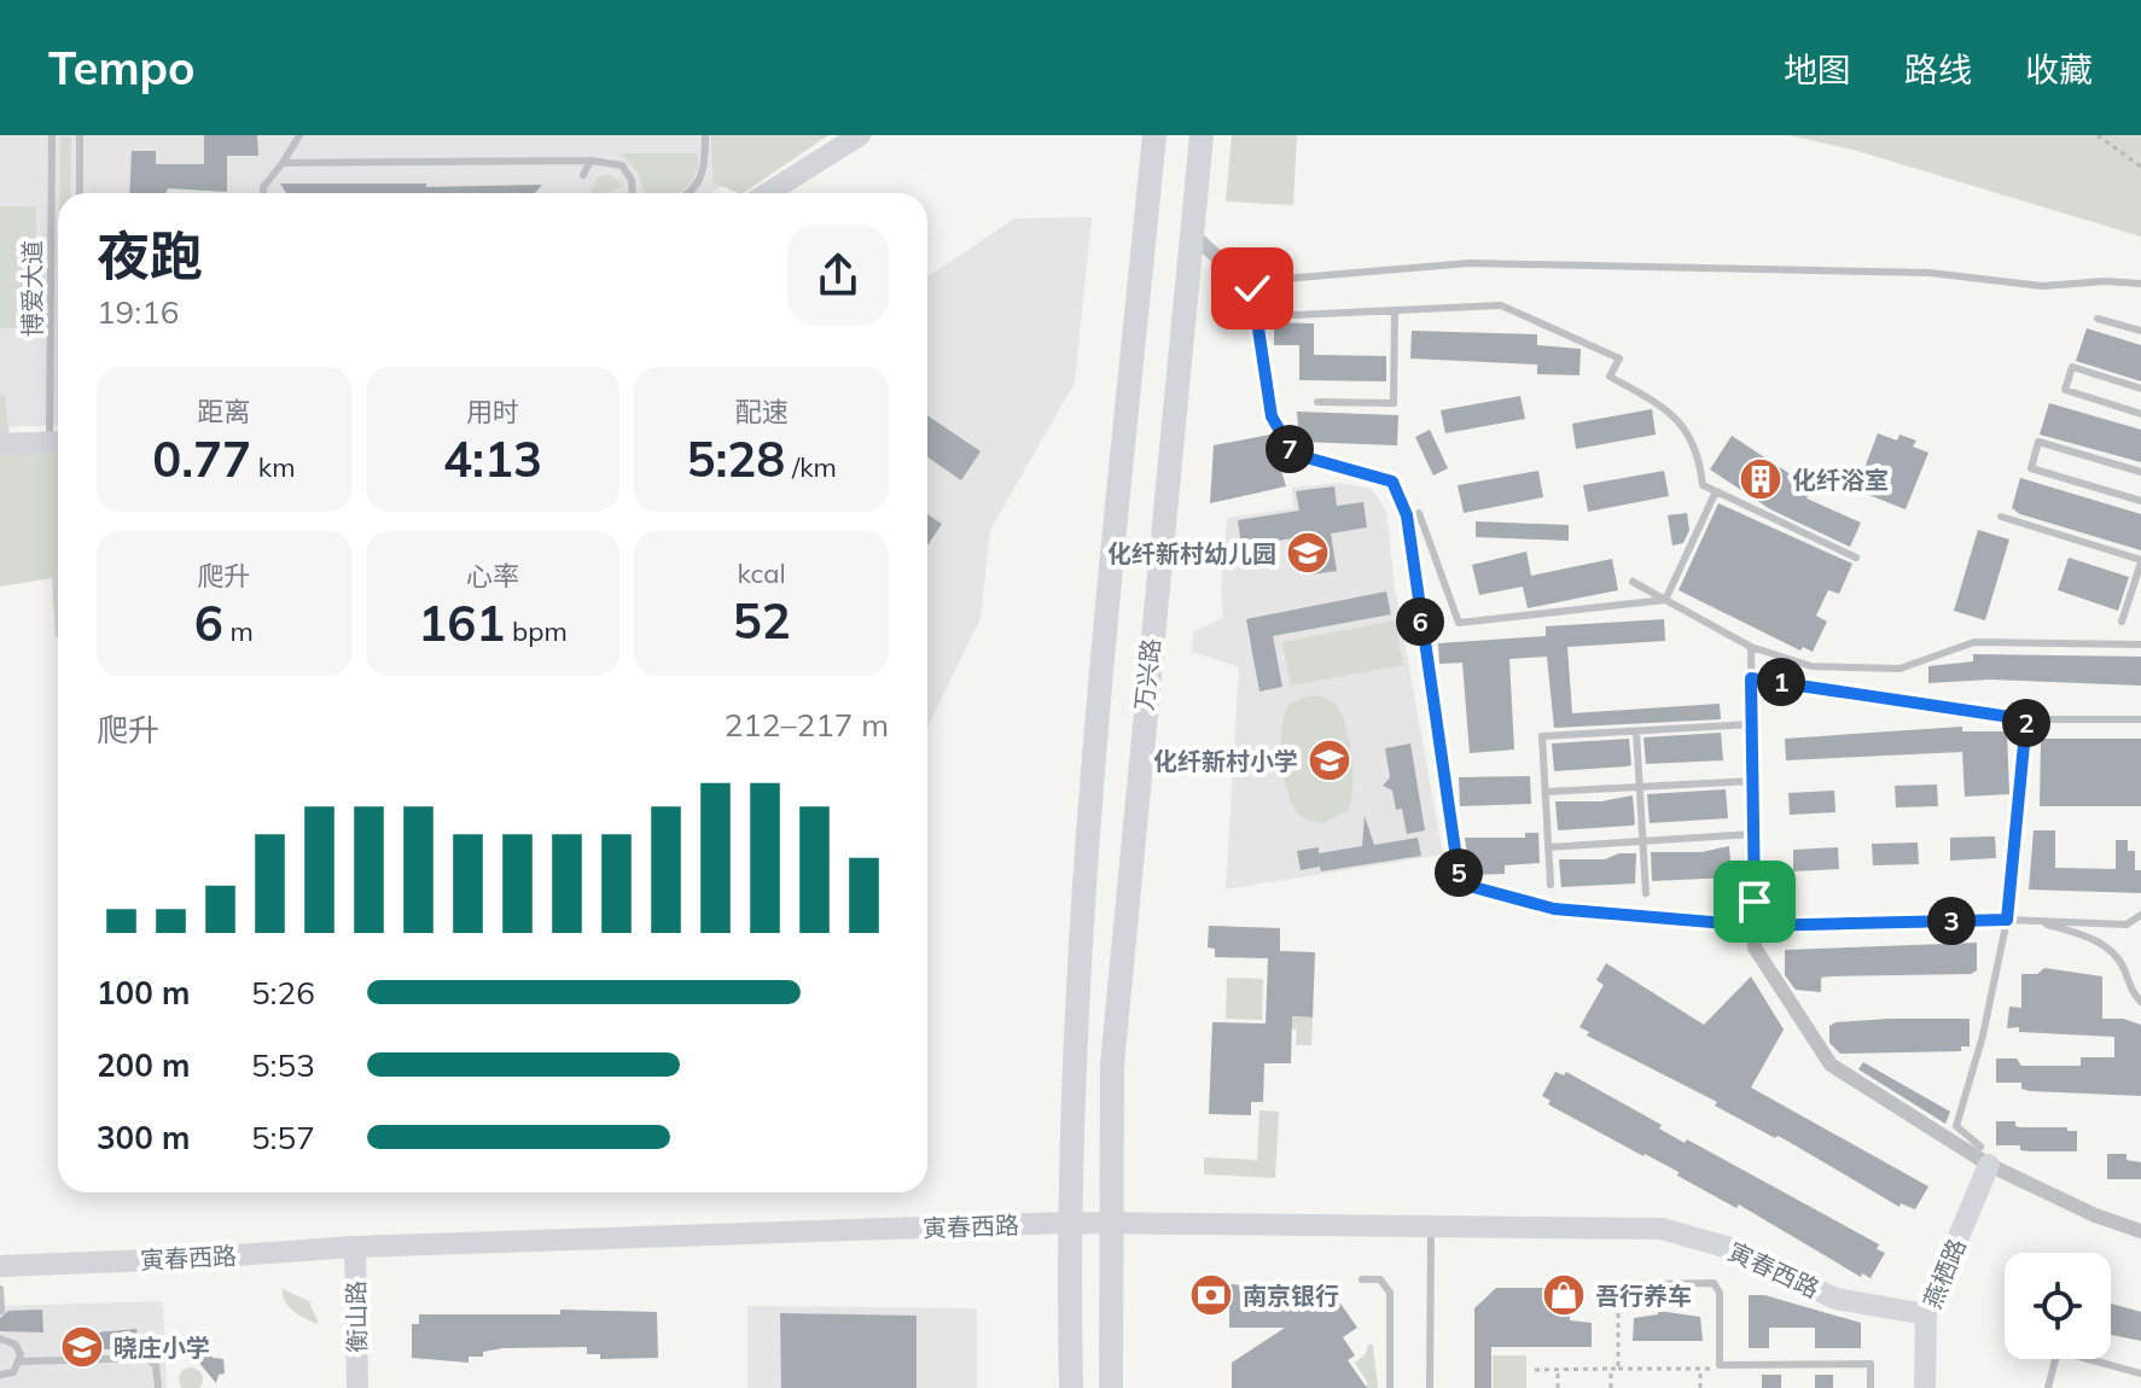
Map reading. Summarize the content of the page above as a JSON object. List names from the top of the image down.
{
  "streets": {
    "main road": ["万兴路"],
    "street": ["寅春西路", "燕栖路", "衡山路"],
    "lane": ["博爱大道"]
  },
  "crossings": [
    ["万兴路", "寅春西路"],
    ["寅春西路", "燕栖路"],
    ["寅春西路", "衡山路"]
  ],
  "places": {
    "building": ["化纤浴室"],
    "school or university": ["化纤新村幼儿园", "化纤新村小学", "晓庄小学"],
    "bank": ["南京银行"],
    "shop": ["吾行养车"]
  },
  "page": {
    "header": "Tempo",
    "nav": ["地图", "路线", "收藏"],
    "heading": ["夜跑", "19:16"],
    "stats": [
      ["距离", "0.77 km"],
      ["用时", "4:13"],
      ["配速", "5:28 /km"],
      ["爬升", "6 m"],
      ["心率", "161 bpm"],
      ["kcal", "52"]
    ],
    "pins": [
      "7",
      "6",
      "1",
      "2",
      "5",
      "3"
    ],
    "chart": ["爬升", "212–217 m"],
    "list": [
      {
        "name": "100 m",
        "note": "5:26"
      },
      {
        "name": "200 m",
        "note": "5:53"
      },
      {
        "name": "300 m",
        "note": "5:57"
      }
    ]
  }
}
